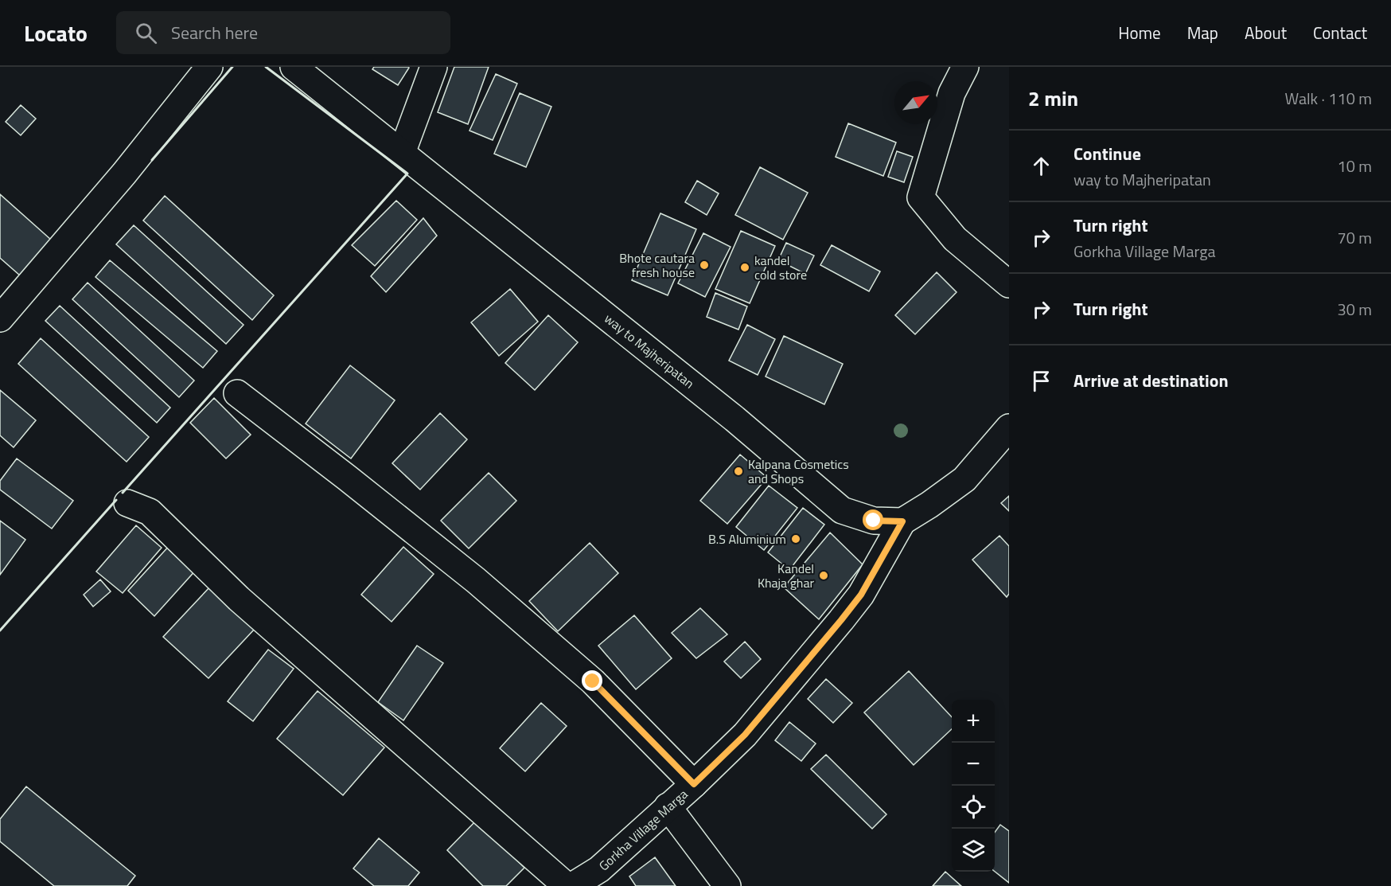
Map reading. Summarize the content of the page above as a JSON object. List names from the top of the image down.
{
  "streets": {
    "street": ["way to Majheripatan", "Gorkha Village Marga"]
  },
  "crossings": [
    ["way to Majheripatan", "Gorkha Village Marga"]
  ],
  "places": [
    "Bhote cautara fresh house",
    "kandel cold store",
    "Kalpana Cosmetics and Shops",
    "B.S Aluminium",
    "Kandel Khaja ghar"
  ],
  "north": "top right",
  "page": {
    "header": "Locato",
    "search": "Search here",
    "nav": [
      "Home",
      "Map",
      "About",
      "Contact"
    ],
    "heading": ["2 min", "Walk · 110 m"],
    "list": [
      ["Continue", "way to Majheripatan", "10 m"],
      ["Turn right", "Gorkha Village Marga", "70 m"],
      ["Turn right", "30 m"],
      "Arrive at destination"
    ],
    "map_buttons": ["+", "−"]
  }
}
